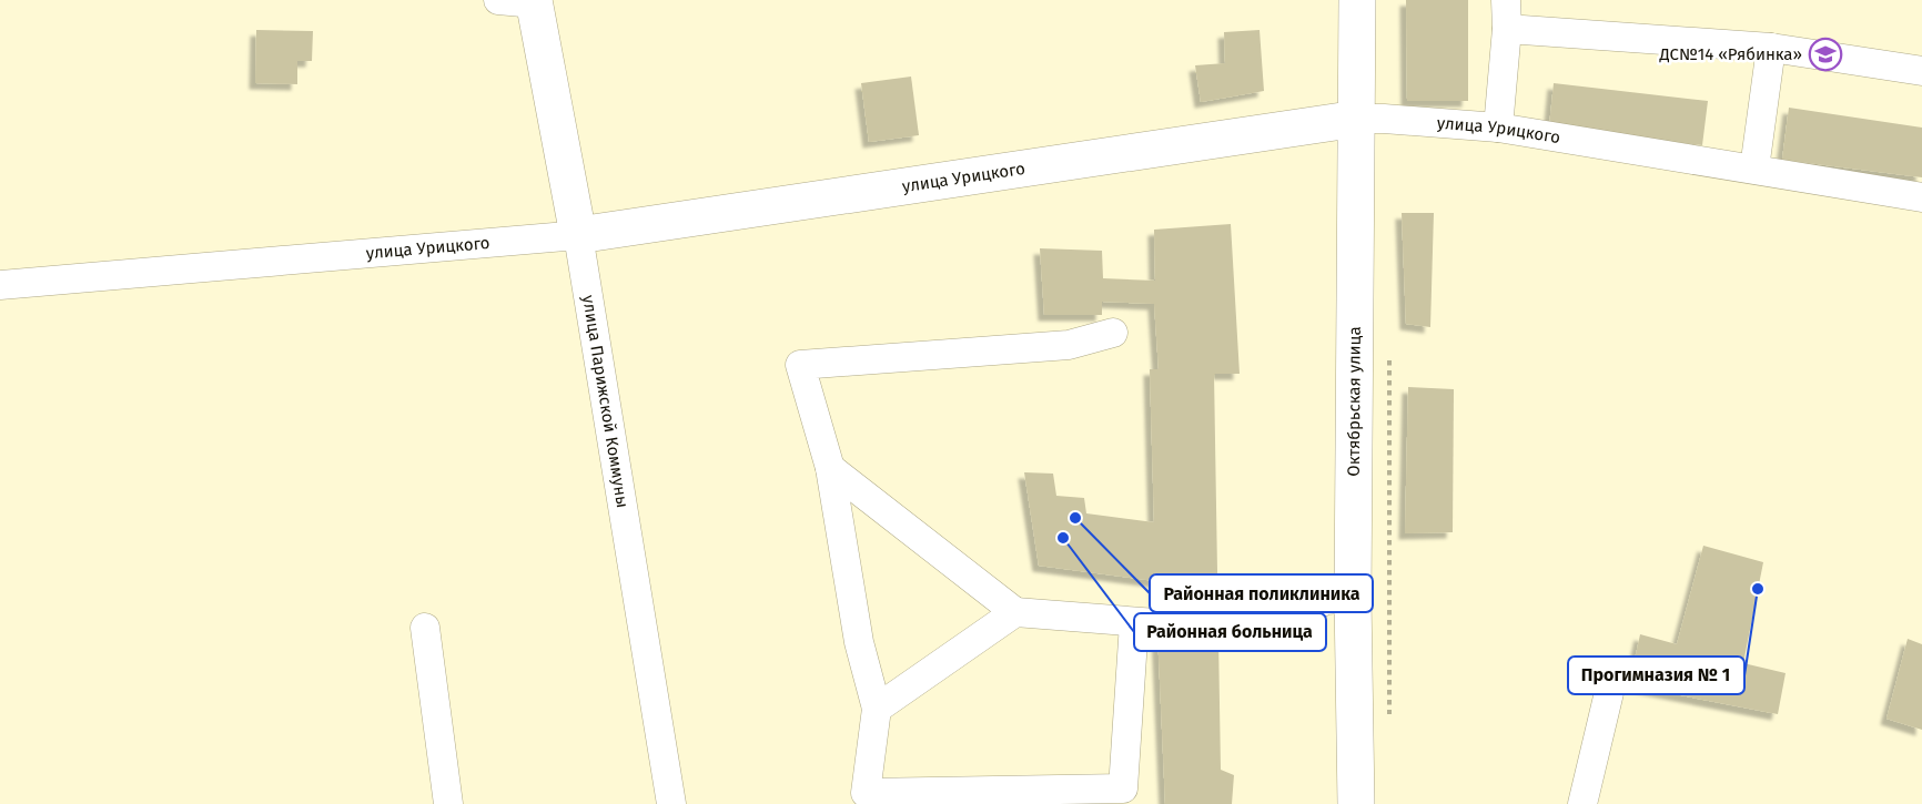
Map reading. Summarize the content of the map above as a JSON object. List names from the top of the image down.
{
  "streets": {
    "main road": ["улица Урицкого", "улица Парижской Коммуны", "Октябрьская улица"]
  },
  "crossings": [
    ["улица Урицкого", "улица Парижской Коммуны"],
    ["улица Урицкого", "Октябрьская улица"]
  ],
  "places": {
    "school or university": ["ДС№14 «Рябинка»"],
    "other": ["Районная поликлиника", "Районная больница", "Прогимназия № 1"]
  }
}
